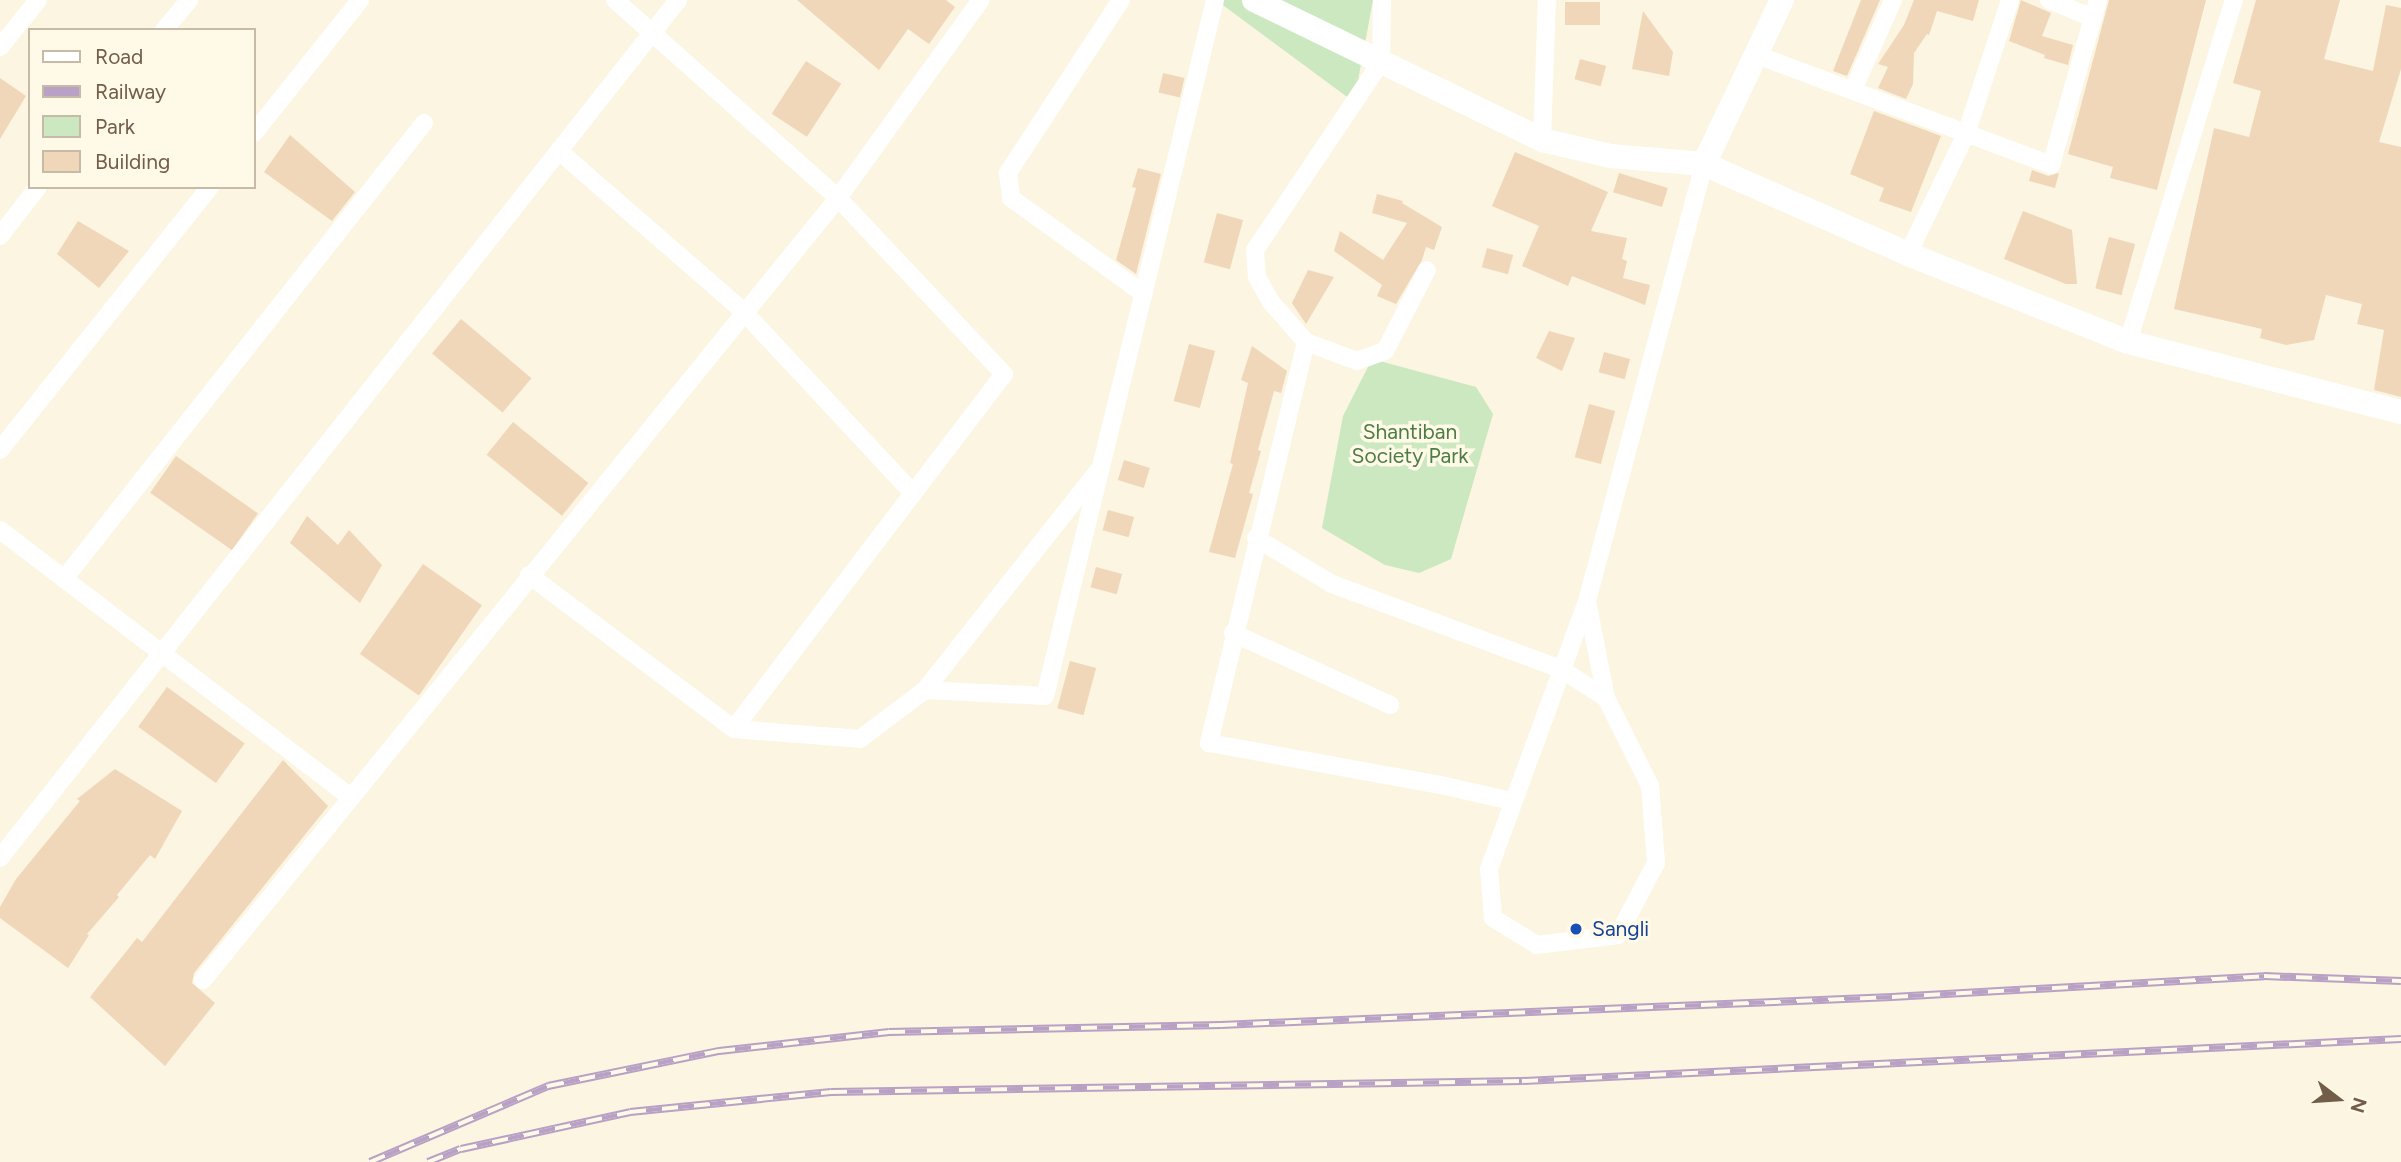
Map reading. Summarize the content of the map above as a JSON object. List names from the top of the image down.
{
  "parks": ["Shantiban Society Park"],
  "places": ["Sangli"],
  "legend": [
    "Road",
    "Railway",
    "Park",
    "Building"
  ],
  "north": "right"
}
